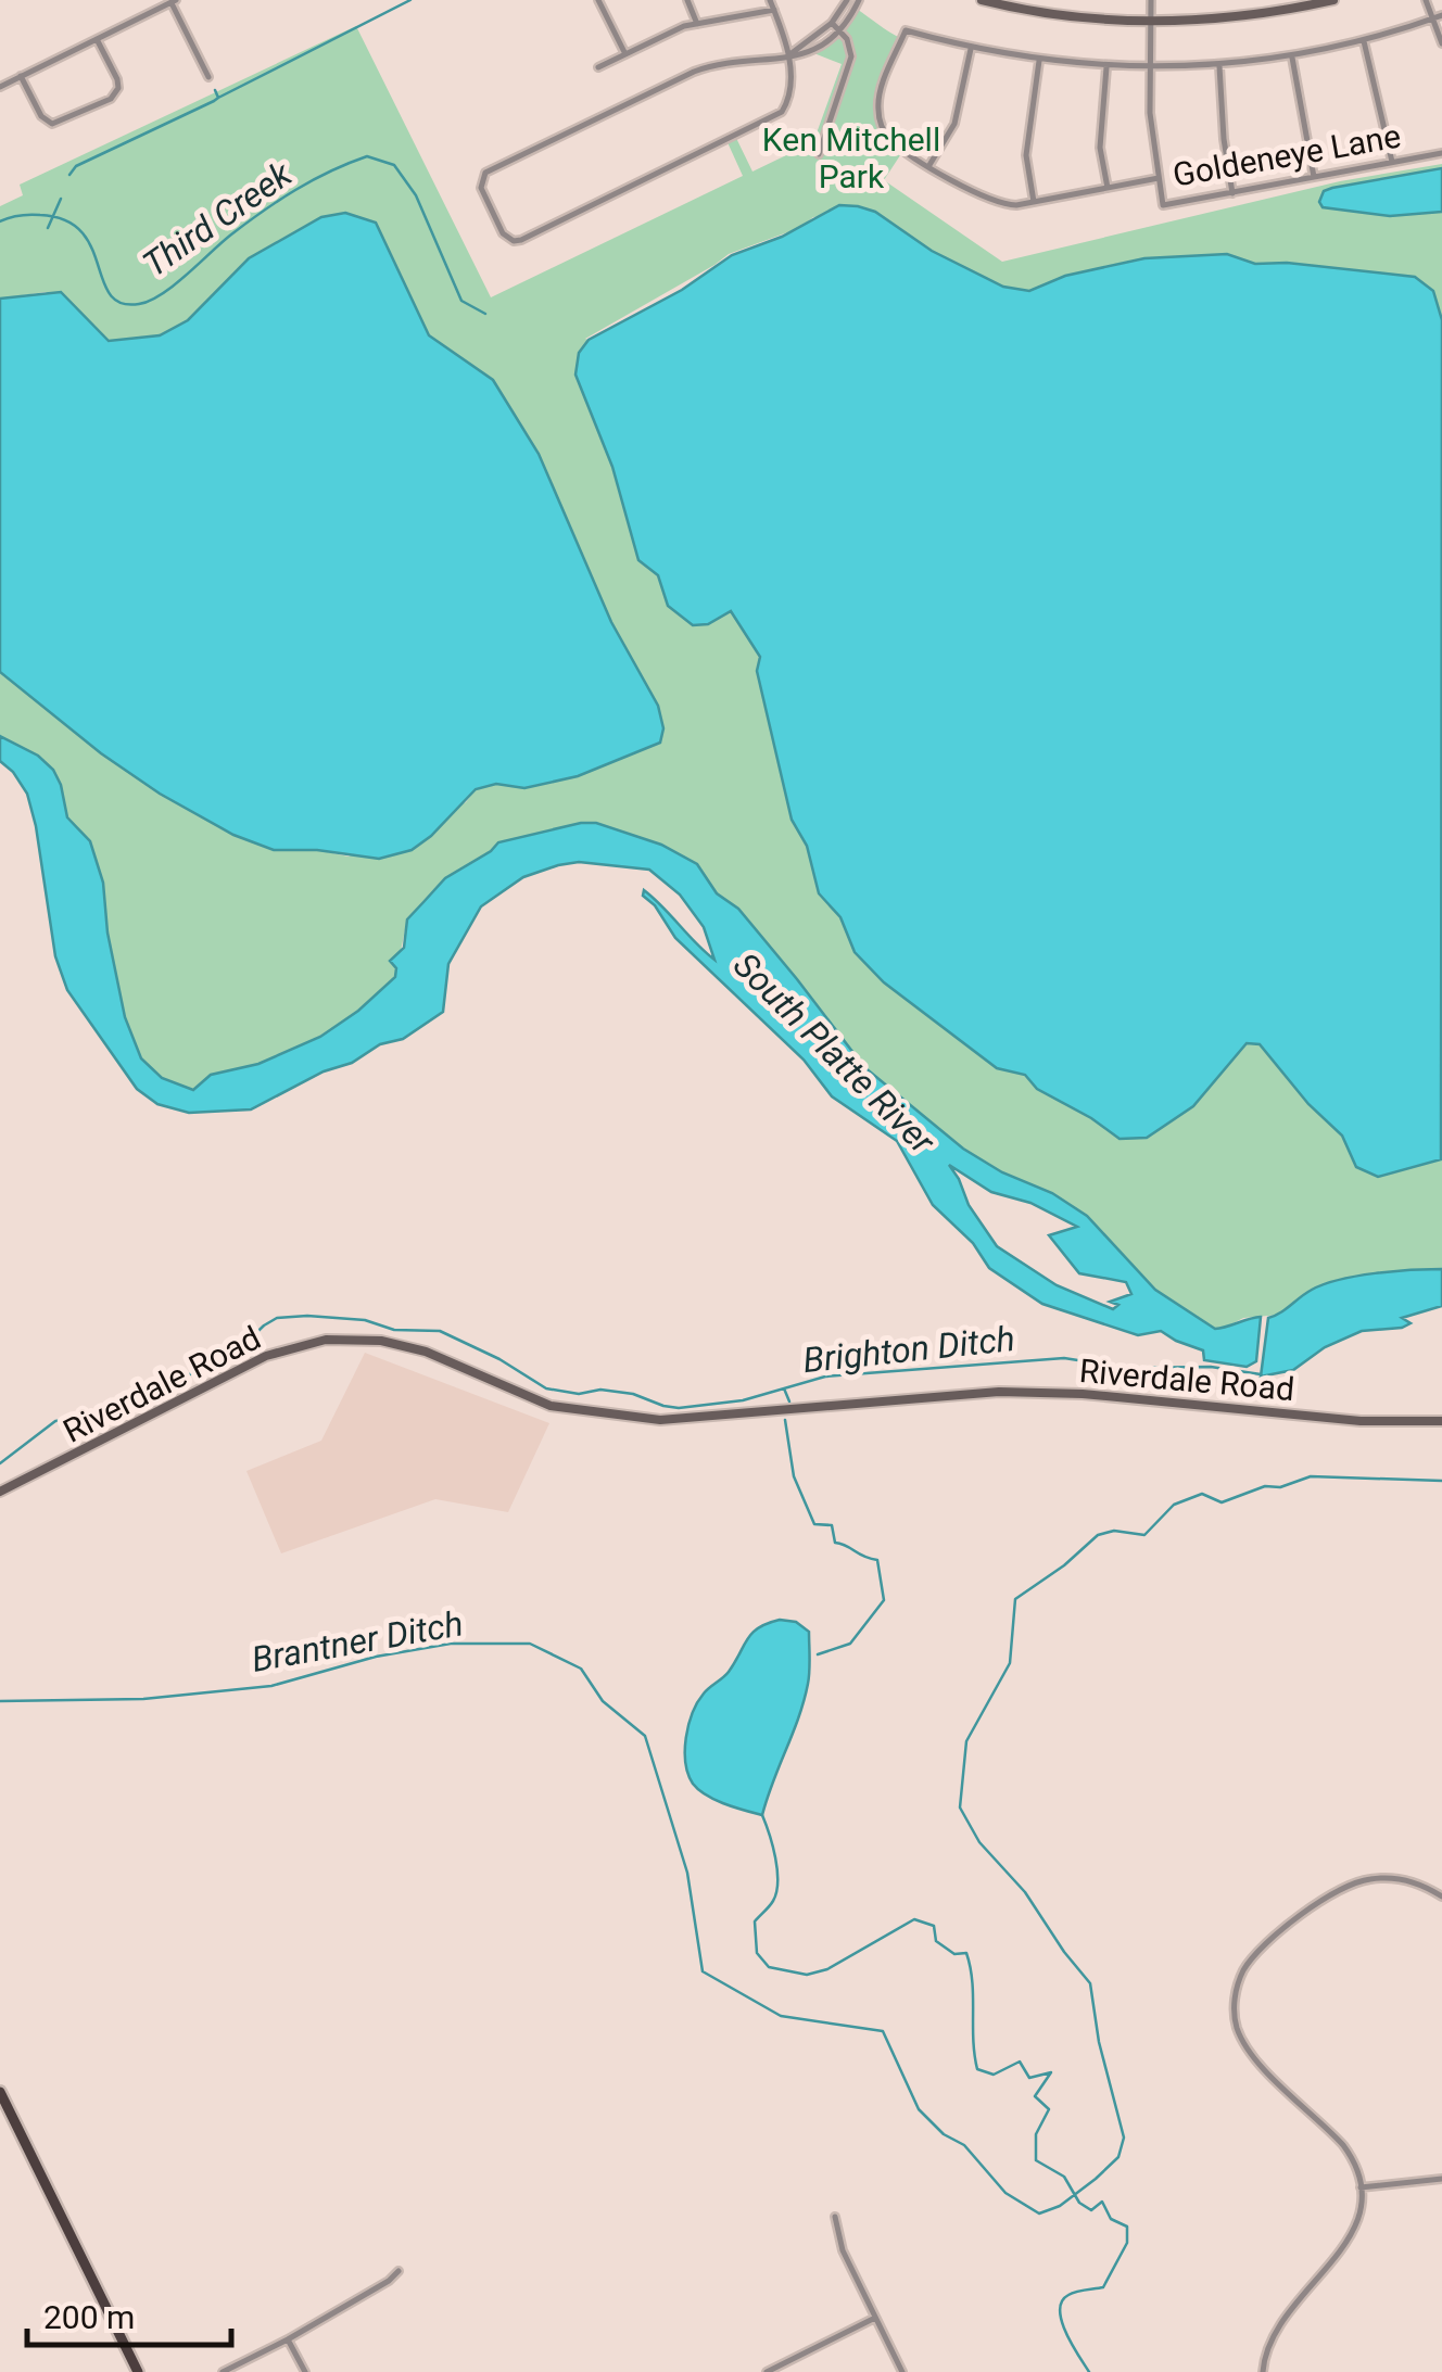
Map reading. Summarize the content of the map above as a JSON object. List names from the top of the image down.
{
  "streets": {
    "street": ["Goldeneye Lane", "Riverdale Road"]
  },
  "water": [
    "Third Creek",
    "South Platte River",
    "Brighton Ditch",
    "Brantner Ditch"
  ],
  "parks": ["Ken Mitchell Park"],
  "scale_bar": "200 m"
}
